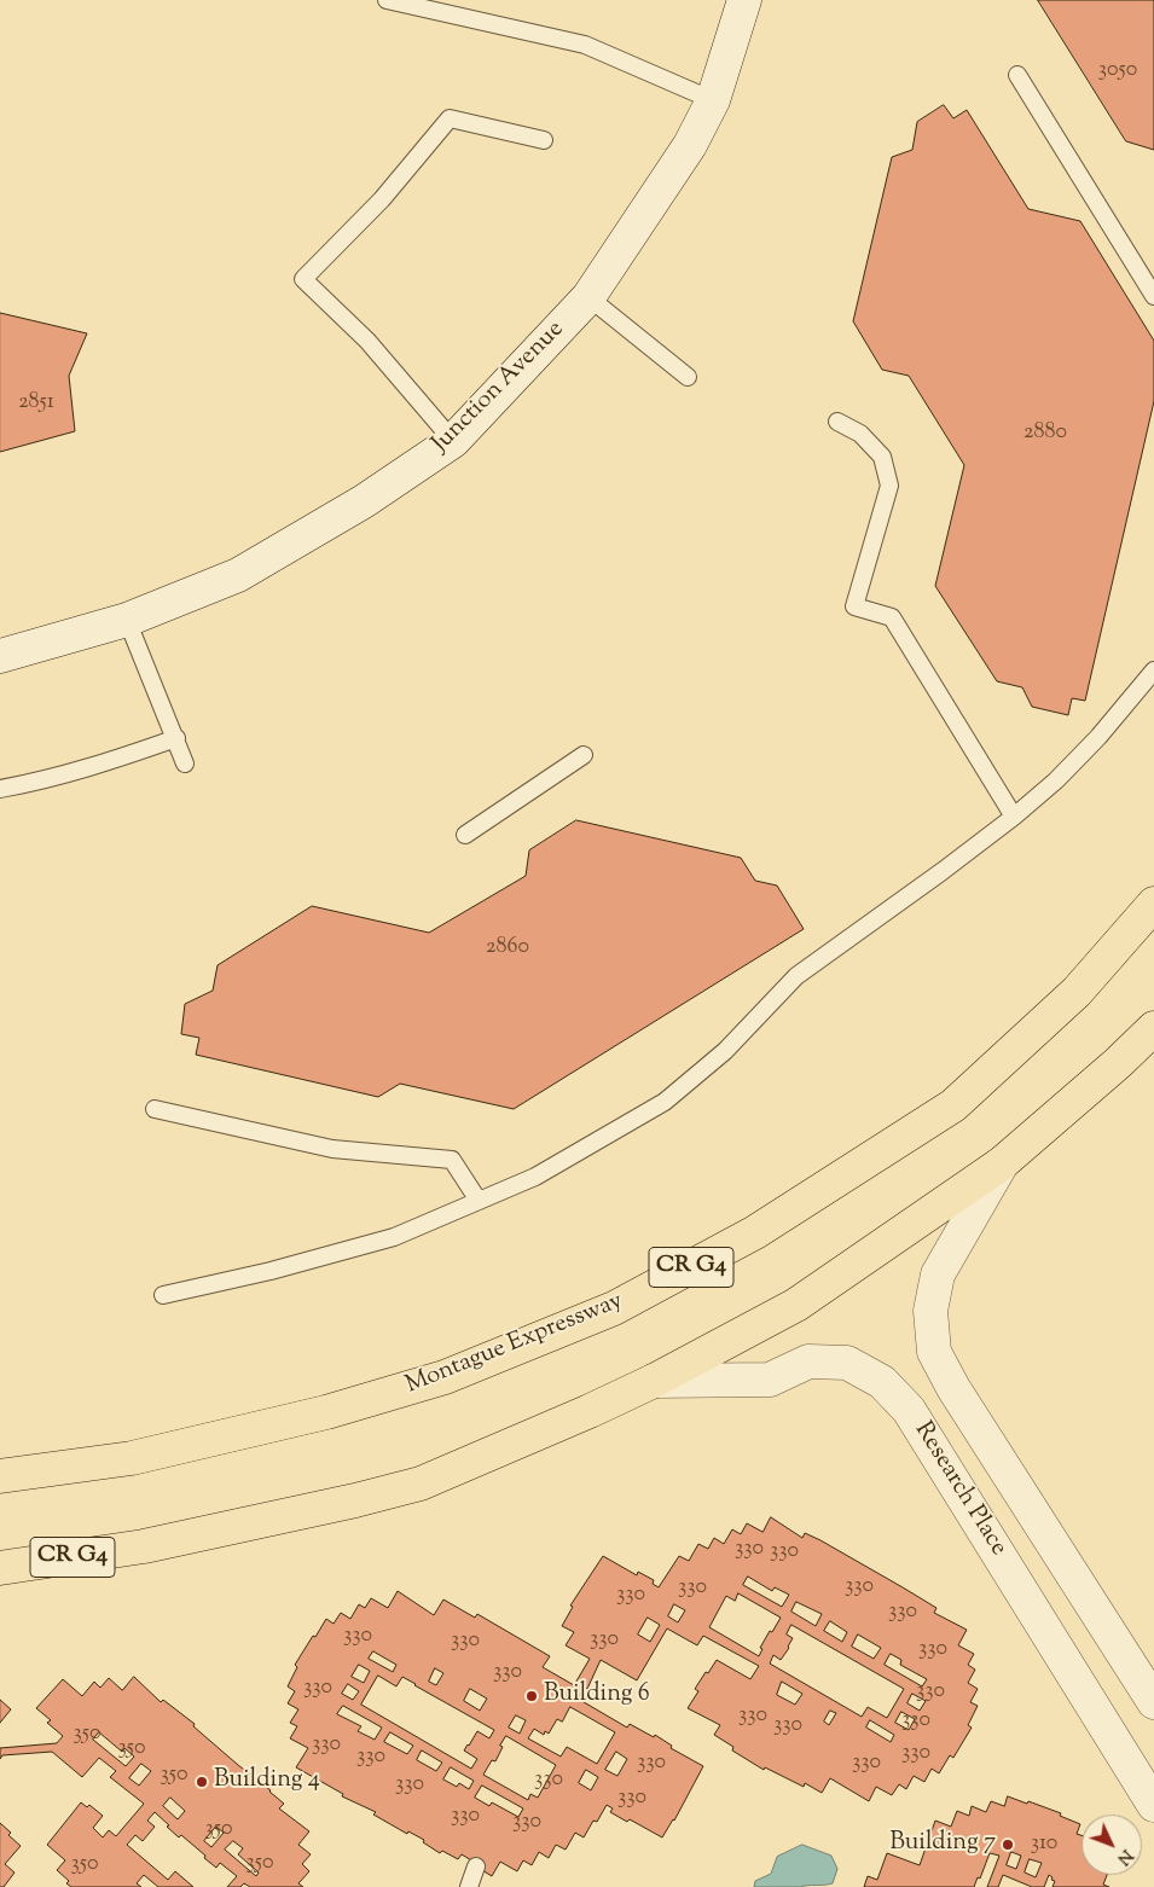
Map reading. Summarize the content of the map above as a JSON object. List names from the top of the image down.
{
  "streets": {
    "highway": ["CR G4", "Montague Expressway"],
    "street": ["Junction Avenue", "Research Place"]
  },
  "crossings": [
    ["CR G4", "Research Place"]
  ],
  "places": ["Building 6", "Building 4", "Building 7"],
  "house_numbers": [
    "3050",
    "2851",
    "2880",
    "2860",
    "330",
    "330",
    "330",
    "330",
    "330",
    "330",
    "330",
    "330",
    "330",
    "330",
    "330",
    "330",
    "330",
    "330",
    "330",
    "330",
    "350",
    "330",
    "350",
    "330",
    "330",
    "330",
    "330",
    "350",
    "330",
    "330",
    "330",
    "330",
    "330",
    "350",
    "310",
    "350",
    "350"
  ],
  "north": "bottom right"
}
